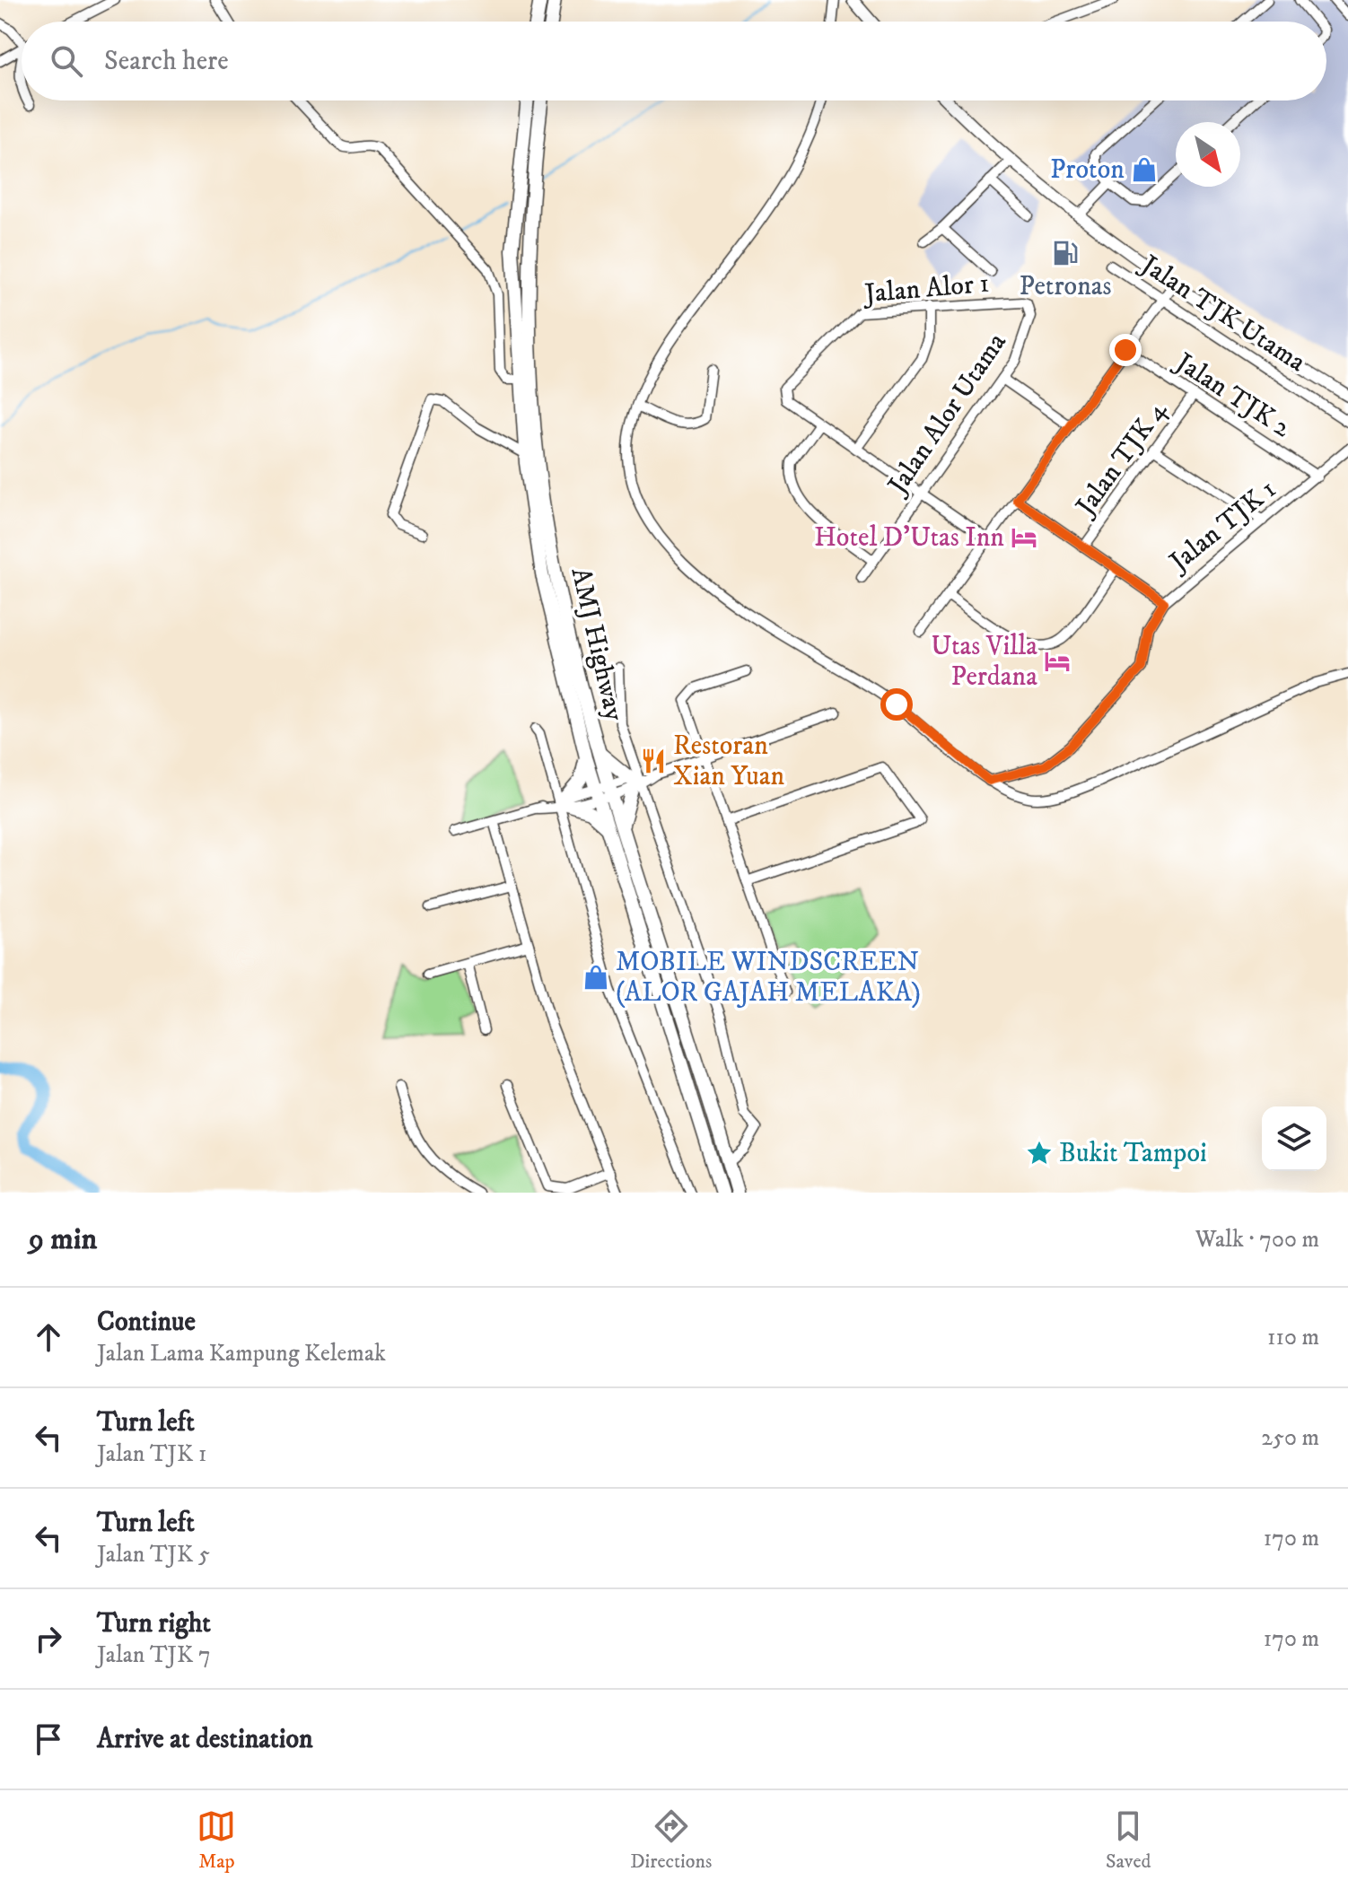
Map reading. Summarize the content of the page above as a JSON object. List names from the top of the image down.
{
  "streets": {
    "highway": ["AMJ Highway"],
    "street": [
      "Jalan Alor 1",
      "Jalan TJK Utama",
      "Jalan TJK 2",
      "Jalan Alor Utama",
      "Jalan TJK 4",
      "Jalan TJK 1"
    ]
  },
  "crossings": [
    ["Jalan Alor 1", "Jalan Alor Utama"],
    ["Jalan TJK 2", "Jalan TJK 4"],
    ["Jalan TJK 2", "Jalan TJK 1"]
  ],
  "places": {
    "shop": ["Proton", "MOBILE WINDSCREEN (ALOR GAJAH MELAKA)"],
    "fuel station": ["Petronas"],
    "hotel": ["Hotel D'Utas Inn", "Utas Villa Perdana"],
    "restaurant": ["Restoran Xian Yuan"],
    "place": ["Bukit Tampoi"]
  },
  "north": "bottom right",
  "page": {
    "search": "Search here",
    "heading": ["9 min", "Walk · 700 m"],
    "list": [
      ["Continue", "Jalan Lama Kampung Kelemak", "110 m"],
      ["Turn left", "Jalan TJK 1", "250 m"],
      ["Turn left", "Jalan TJK 5", "170 m"],
      ["Turn right", "Jalan TJK 7", "170 m"],
      "Arrive at destination"
    ],
    "nav": ["Map", "Directions", "Saved"]
  }
}
